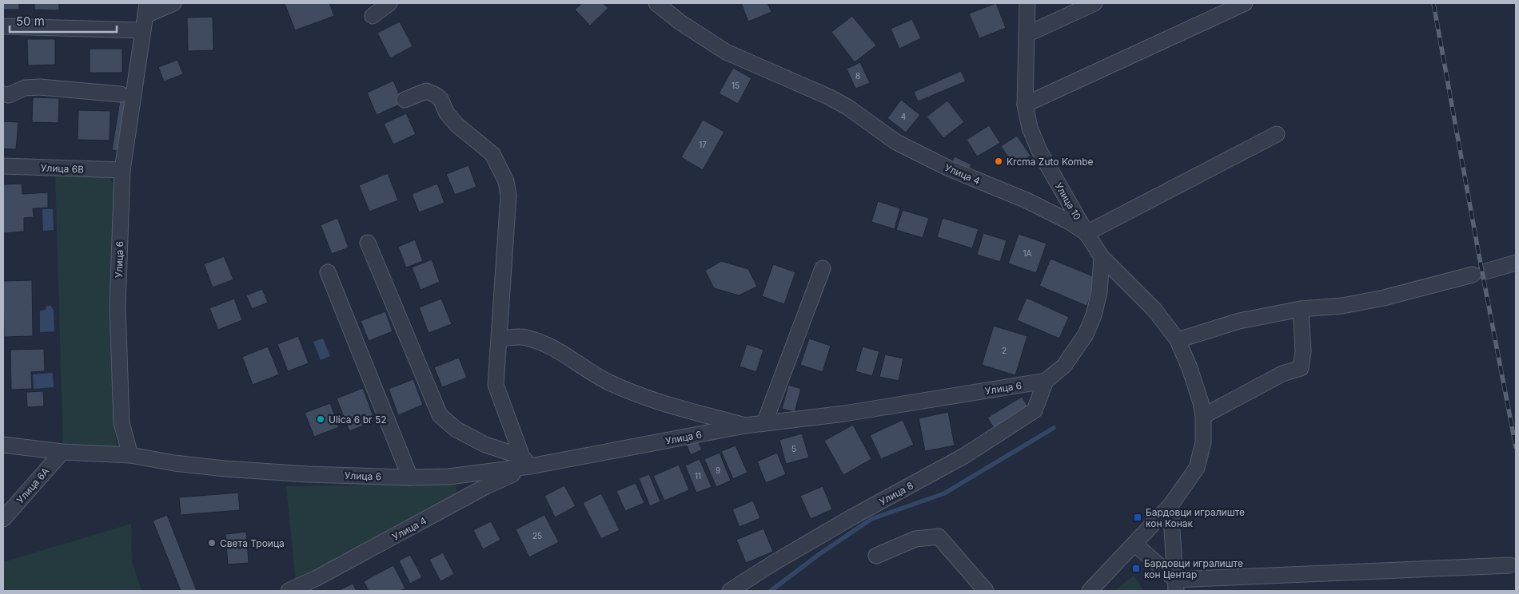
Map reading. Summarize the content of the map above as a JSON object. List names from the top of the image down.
{
  "streets": {
    "street": [
      "Улица 6B",
      "Улица 4",
      "Улица 10",
      "Улица 6",
      "Улица 6A",
      "Улица 8"
    ]
  },
  "crossings": [
    ["Улица 6B", "Улица 6"],
    ["Улица 4", "Улица 10"],
    ["Улица 4", "Улица 6"],
    ["Улица 6", "Улица 8"]
  ],
  "places": {
    "other": ["Krcma Zuto Kombe", "Ulica 6 br 52", "Света Троица"],
    "transit": ["Бардовци игралиште кон Конак", "Бардовци игралиште кон Центар"]
  },
  "house_numbers": [
    "8",
    "15",
    "4",
    "17",
    "1А",
    "2",
    "5",
    "9",
    "11",
    "25"
  ],
  "scale_bar": "50 m"
}
